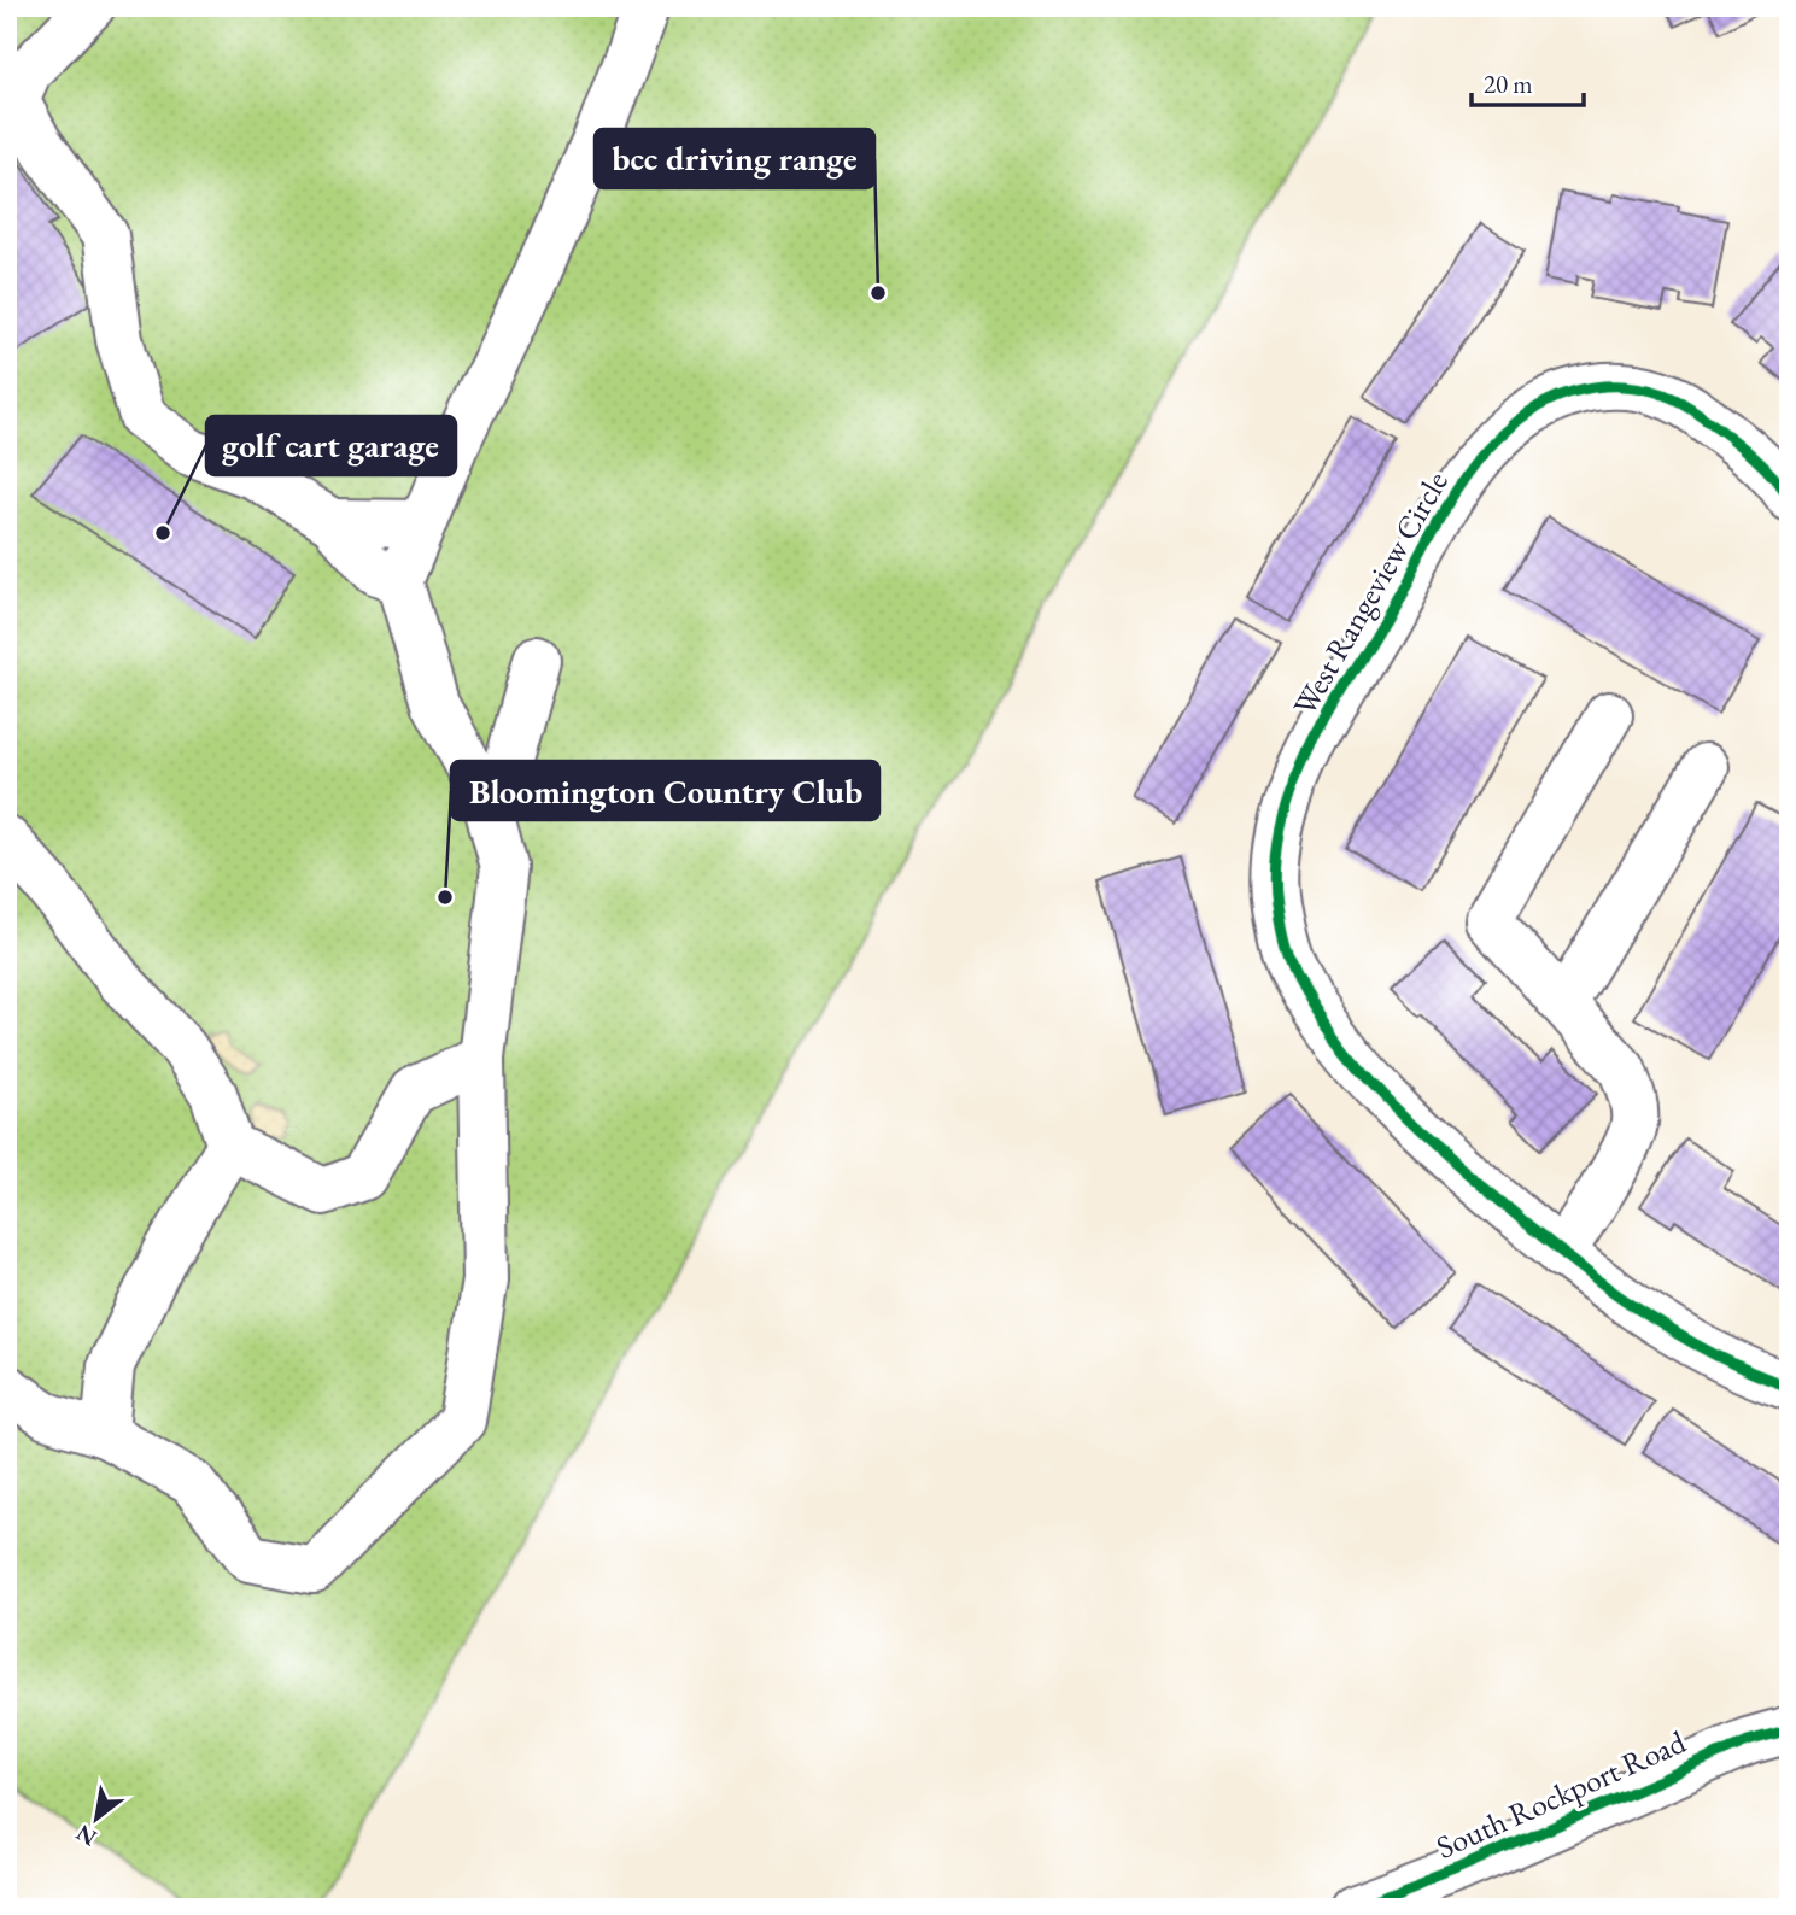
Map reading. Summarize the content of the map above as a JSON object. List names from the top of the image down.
{
  "streets": {
    "street": ["West Rangeview Circle", "South Rockport Road"]
  },
  "places": ["bcc driving range", "golf cart garage", "Bloomington Country Club"],
  "scale_bar": "20 m",
  "north": "bottom left"
}
